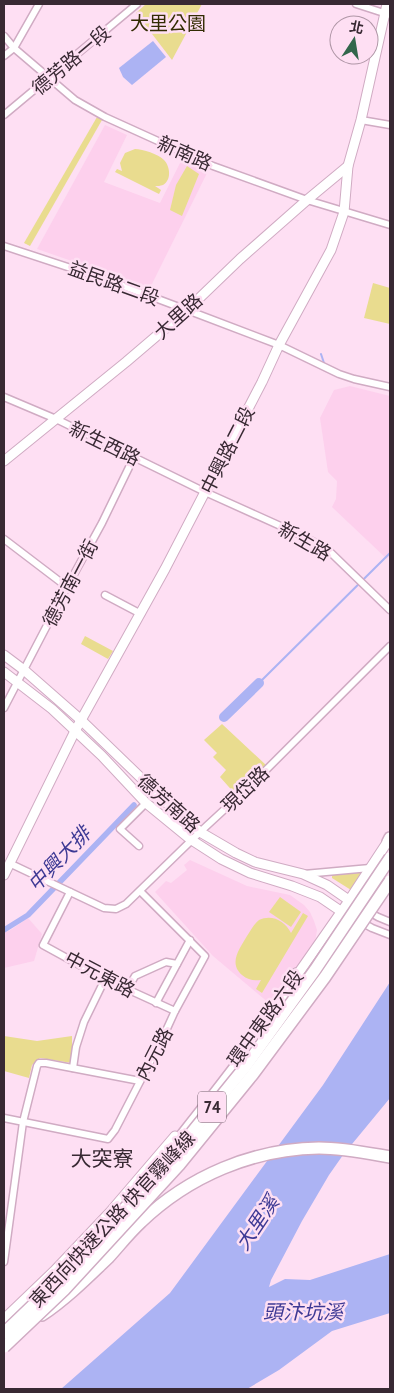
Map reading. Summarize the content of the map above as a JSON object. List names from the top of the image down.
{
  "streets": {
    "highway": ["74", "東西向快速公路 快官霧峰線"],
    "street": [
      "德芳路一段",
      "新南路",
      "益民路二段",
      "大里路",
      "新生西路",
      "中興路二段",
      "新生路",
      "德芳南一街",
      "現岱路",
      "德芳南路",
      "中元東路",
      "環中東路六段",
      "內元路"
    ]
  },
  "crossings": [
    ["德芳路一段", "新南路"],
    ["新南路", "大里路"],
    ["新南路", "中興路二段"],
    ["益民路二段", "大里路"],
    ["益民路二段", "中興路二段"],
    ["大里路", "新生西路"],
    ["大里路", "中興路二段"],
    ["新生西路", "中興路二段"],
    ["新生西路", "新生路"],
    ["新生西路", "德芳南一街"],
    ["中興路二段", "新生路"],
    ["中興路二段", "現岱路"],
    ["中興路二段", "德芳南路"],
    ["德芳南一街", "德芳南路"],
    ["現岱路", "德芳南路"],
    ["現岱路", "中元東路"],
    ["現岱路", "內元路"],
    ["德芳南路", "環中東路六段"],
    ["中元東路", "內元路"],
    ["74", "東西向快速公路 快官霧峰線"]
  ],
  "districts": ["大突寮"],
  "water": ["中興大排", "大里溪", "頭汴坑溪"],
  "parks": ["大里公園"],
  "north": "top"
}
